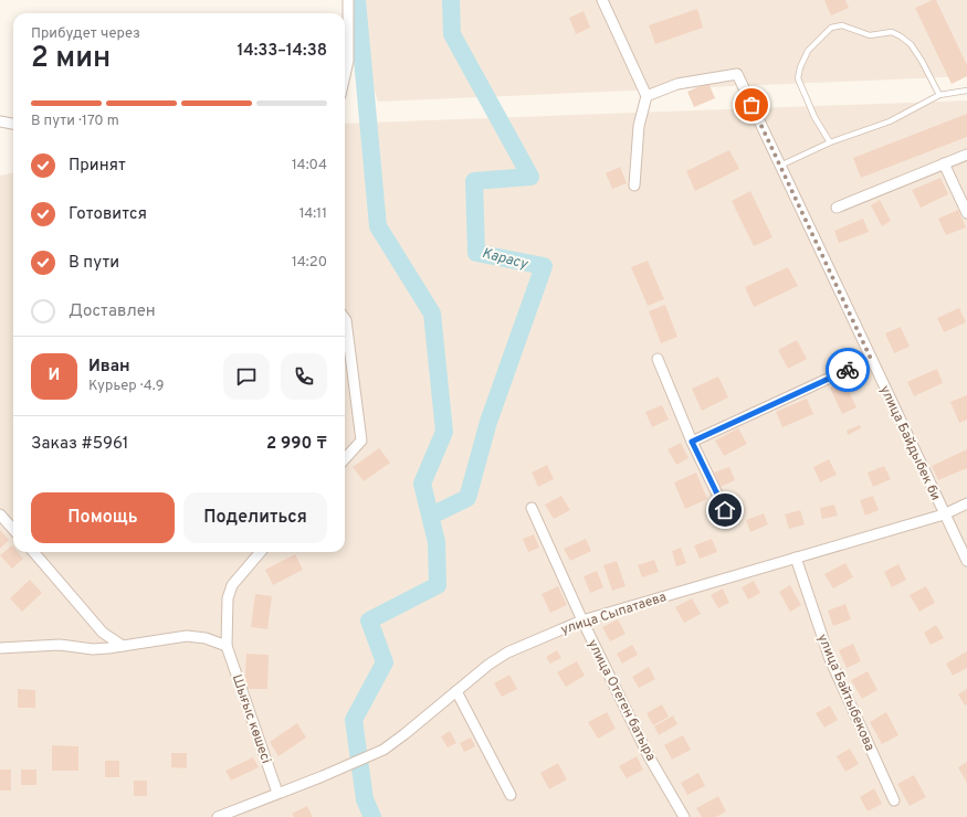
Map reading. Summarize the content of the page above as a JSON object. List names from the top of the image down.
{
  "streets": {
    "street": [
      "улица Байдыбек би",
      "улица Сыпатаева",
      "улица Байтыбекова",
      "улица Отеген батыра",
      "Шығыс көшесі"
    ]
  },
  "crossings": [
    ["улица Байдыбек би", "улица Сыпатаева"],
    ["улица Сыпатаева", "улица Байтыбекова"],
    ["улица Сыпатаева", "улица Отеген батыра"],
    ["улица Сыпатаева", "Шығыс көшесі"]
  ],
  "water": ["Карасу"],
  "page": {
    "heading": ["2 мин", "Прибудет через", "14:33–14:38"],
    "panel": [
      "Иван",
      "Курьер · 4.9",
      "Заказ #5961",
      "2 990 ₸"
    ],
    "bar": "В пути · 170 m",
    "list": [
      ["Принят", "14:04"],
      ["Готовится", "14:11"],
      ["В пути", "14:20"],
      "Доставлен"
    ],
    "round": "И",
    "buttons": ["Помощь", "Поделиться"]
  }
}
